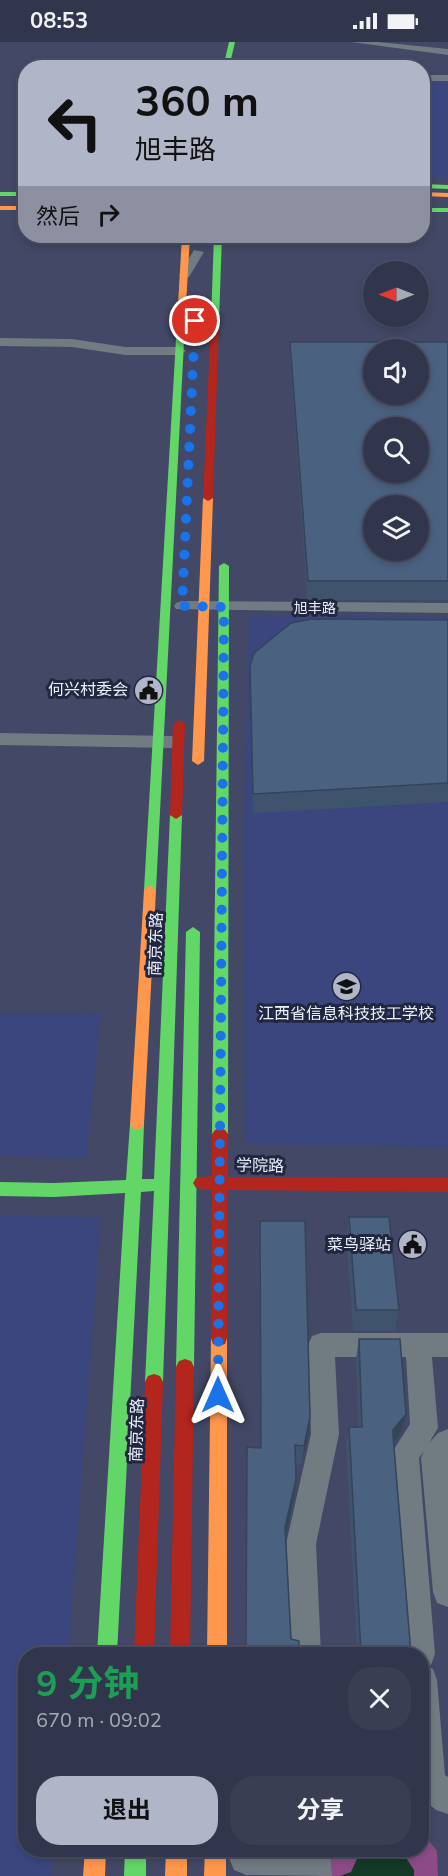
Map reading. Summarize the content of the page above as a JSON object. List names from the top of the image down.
{
  "streets": {
    "main road": ["南京东路", "学院路"],
    "street": ["旭丰路"]
  },
  "crossings": [
    ["南京东路", "学院路"]
  ],
  "places": {
    "public building": ["何兴村委会", "菜鸟驿站"],
    "school or university": ["江西省信息科技技工学校"]
  },
  "north": "left",
  "page": {
    "status": "08:53",
    "turn": ["360 m", "旭丰路"],
    "then": "然后",
    "heading": ["9 分钟", "670 m · 09:02"],
    "buttons": ["退出", "分享"]
  }
}
